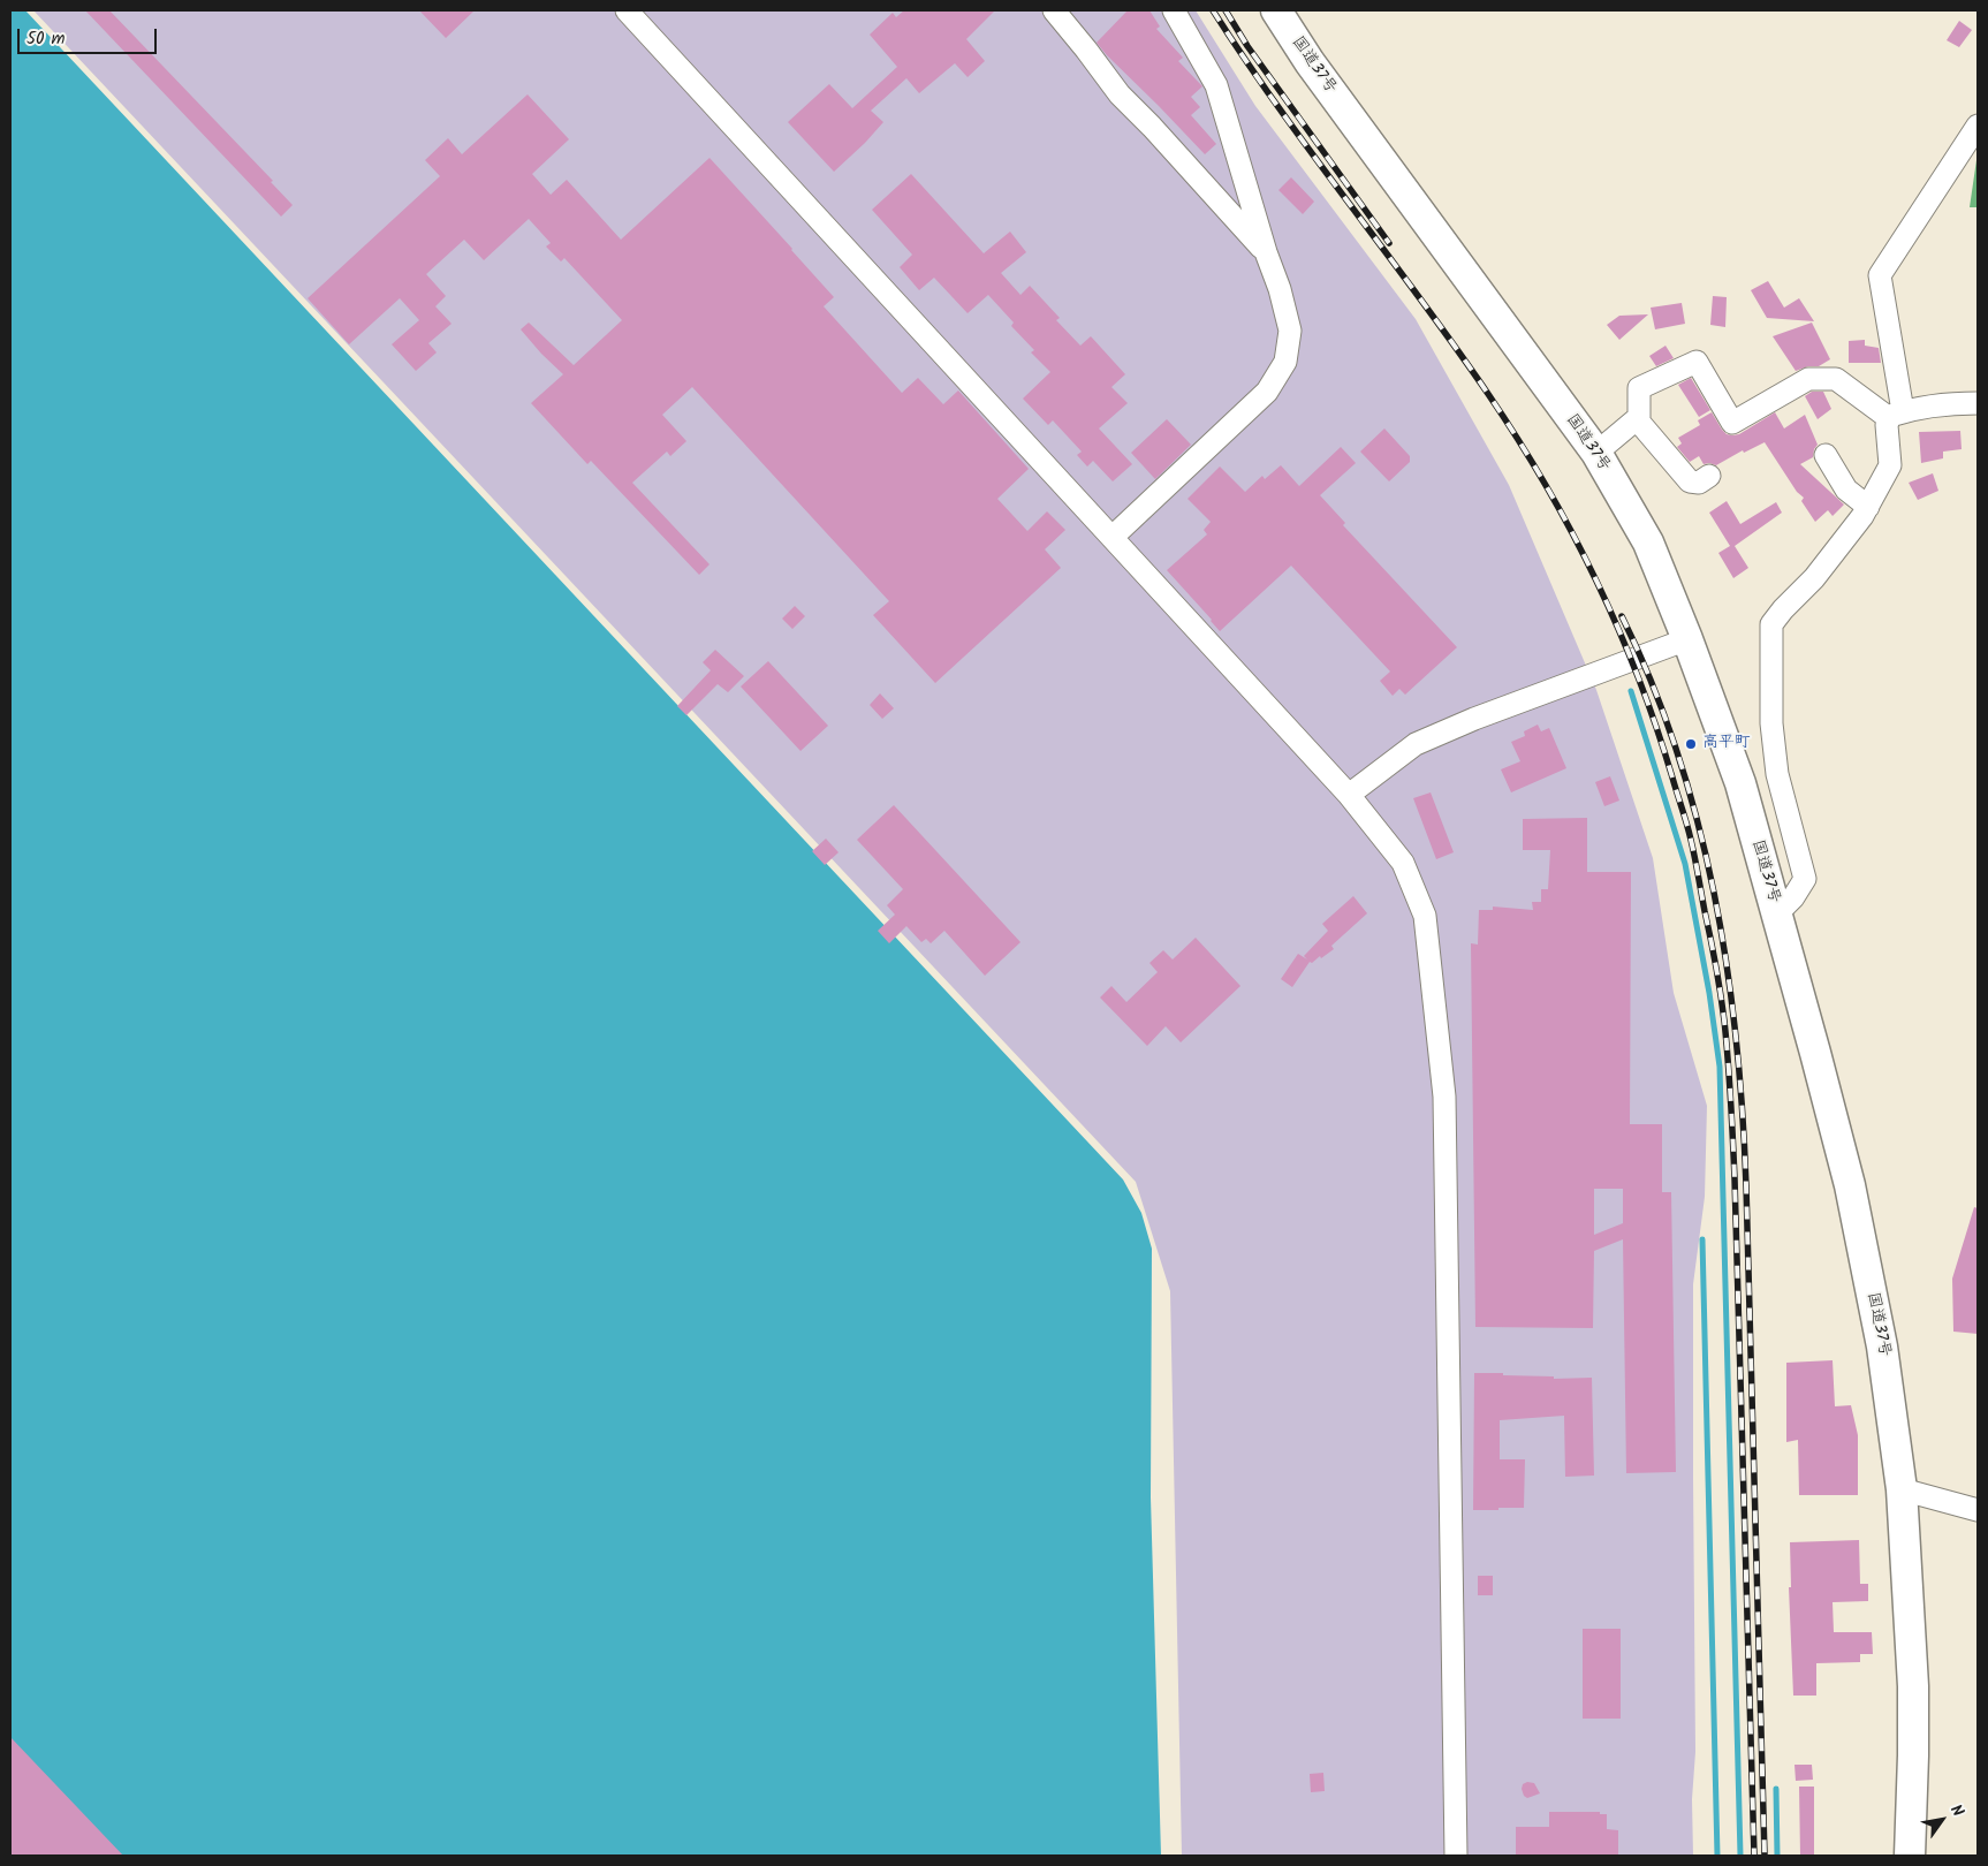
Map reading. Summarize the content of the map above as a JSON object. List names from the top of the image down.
{
  "streets": {
    "highway": ["国道37号"]
  },
  "places": ["高平町"],
  "scale_bar": "50 m",
  "north": "top right"
}
